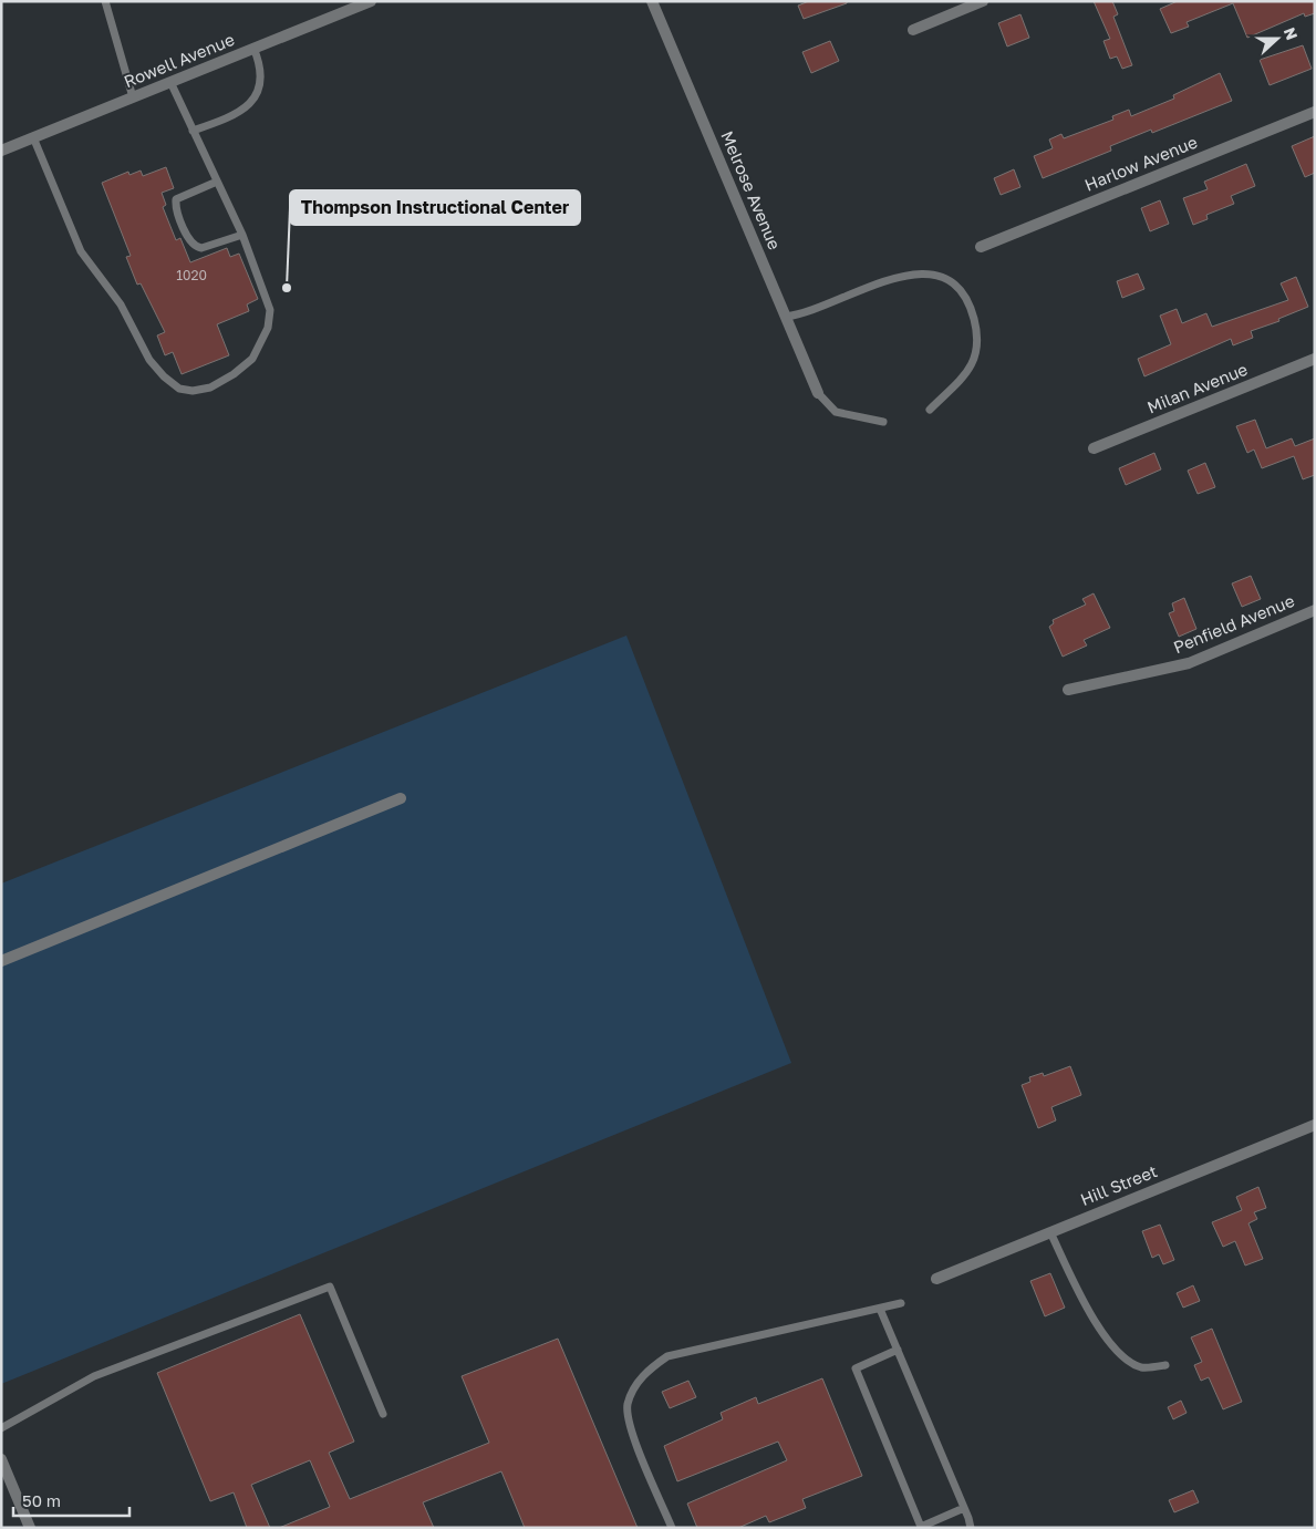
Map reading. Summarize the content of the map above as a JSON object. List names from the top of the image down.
{
  "streets": {
    "street": [
      "Rowell Avenue",
      "Harlow Avenue",
      "Melrose Avenue",
      "Milan Avenue",
      "Penfield Avenue",
      "Hill Street"
    ]
  },
  "places": ["Thompson Instructional Center"],
  "house_numbers": ["1020"],
  "scale_bar": "50 m",
  "north": "right"
}
